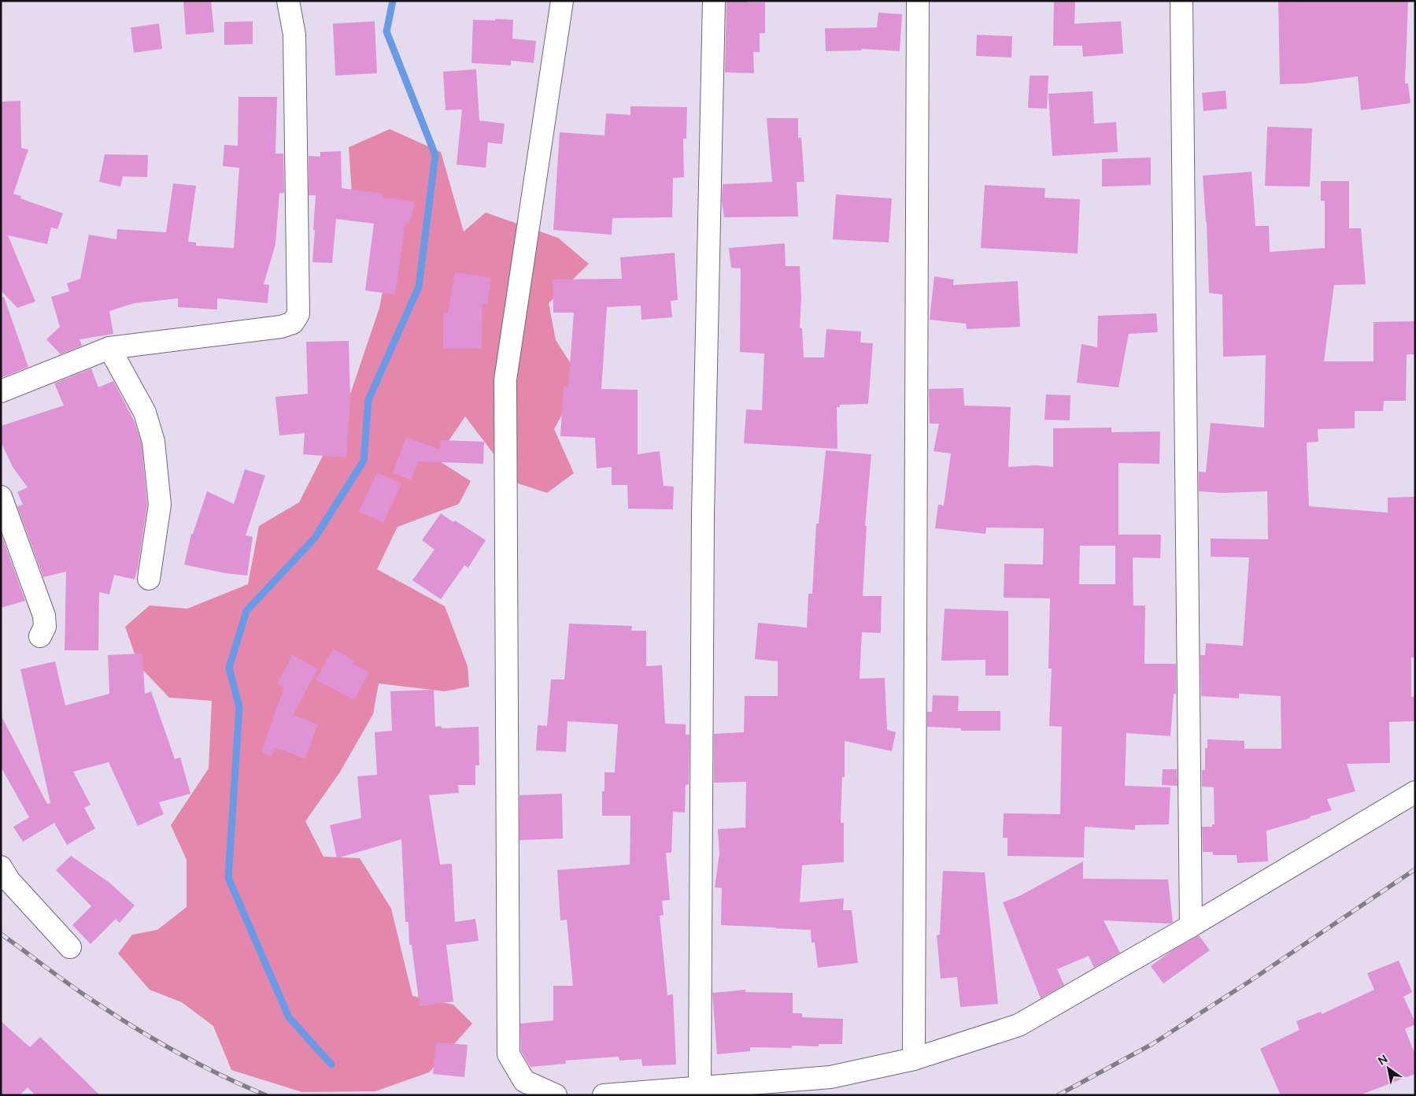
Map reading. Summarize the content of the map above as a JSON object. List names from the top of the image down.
{
  "north": "top left"
}
